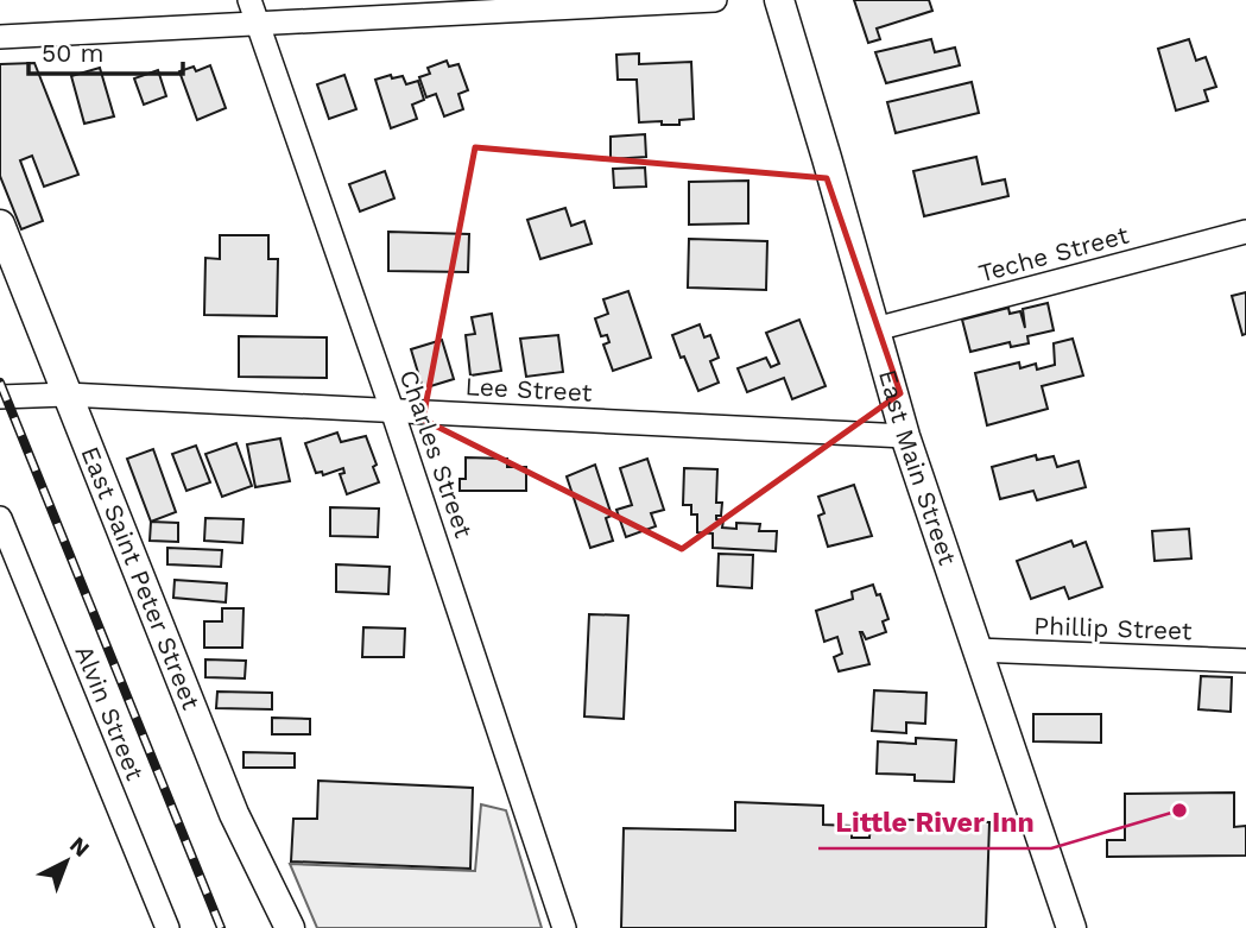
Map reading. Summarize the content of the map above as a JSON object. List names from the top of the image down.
{
  "streets": {
    "main road": ["East Main Street", "East Saint Peter Street"],
    "street": [
      "Teche Street",
      "Lee Street",
      "Charles Street",
      "Phillip Street",
      "Alvin Street"
    ]
  },
  "crossings": [
    ["Teche Street", "East Main Street"],
    ["Lee Street", "Charles Street"],
    ["Lee Street", "East Main Street"],
    ["Lee Street", "East Saint Peter Street"],
    ["East Main Street", "Phillip Street"]
  ],
  "places": ["Little River Inn"],
  "scale_bar": "50 m",
  "north": "top right"
}
